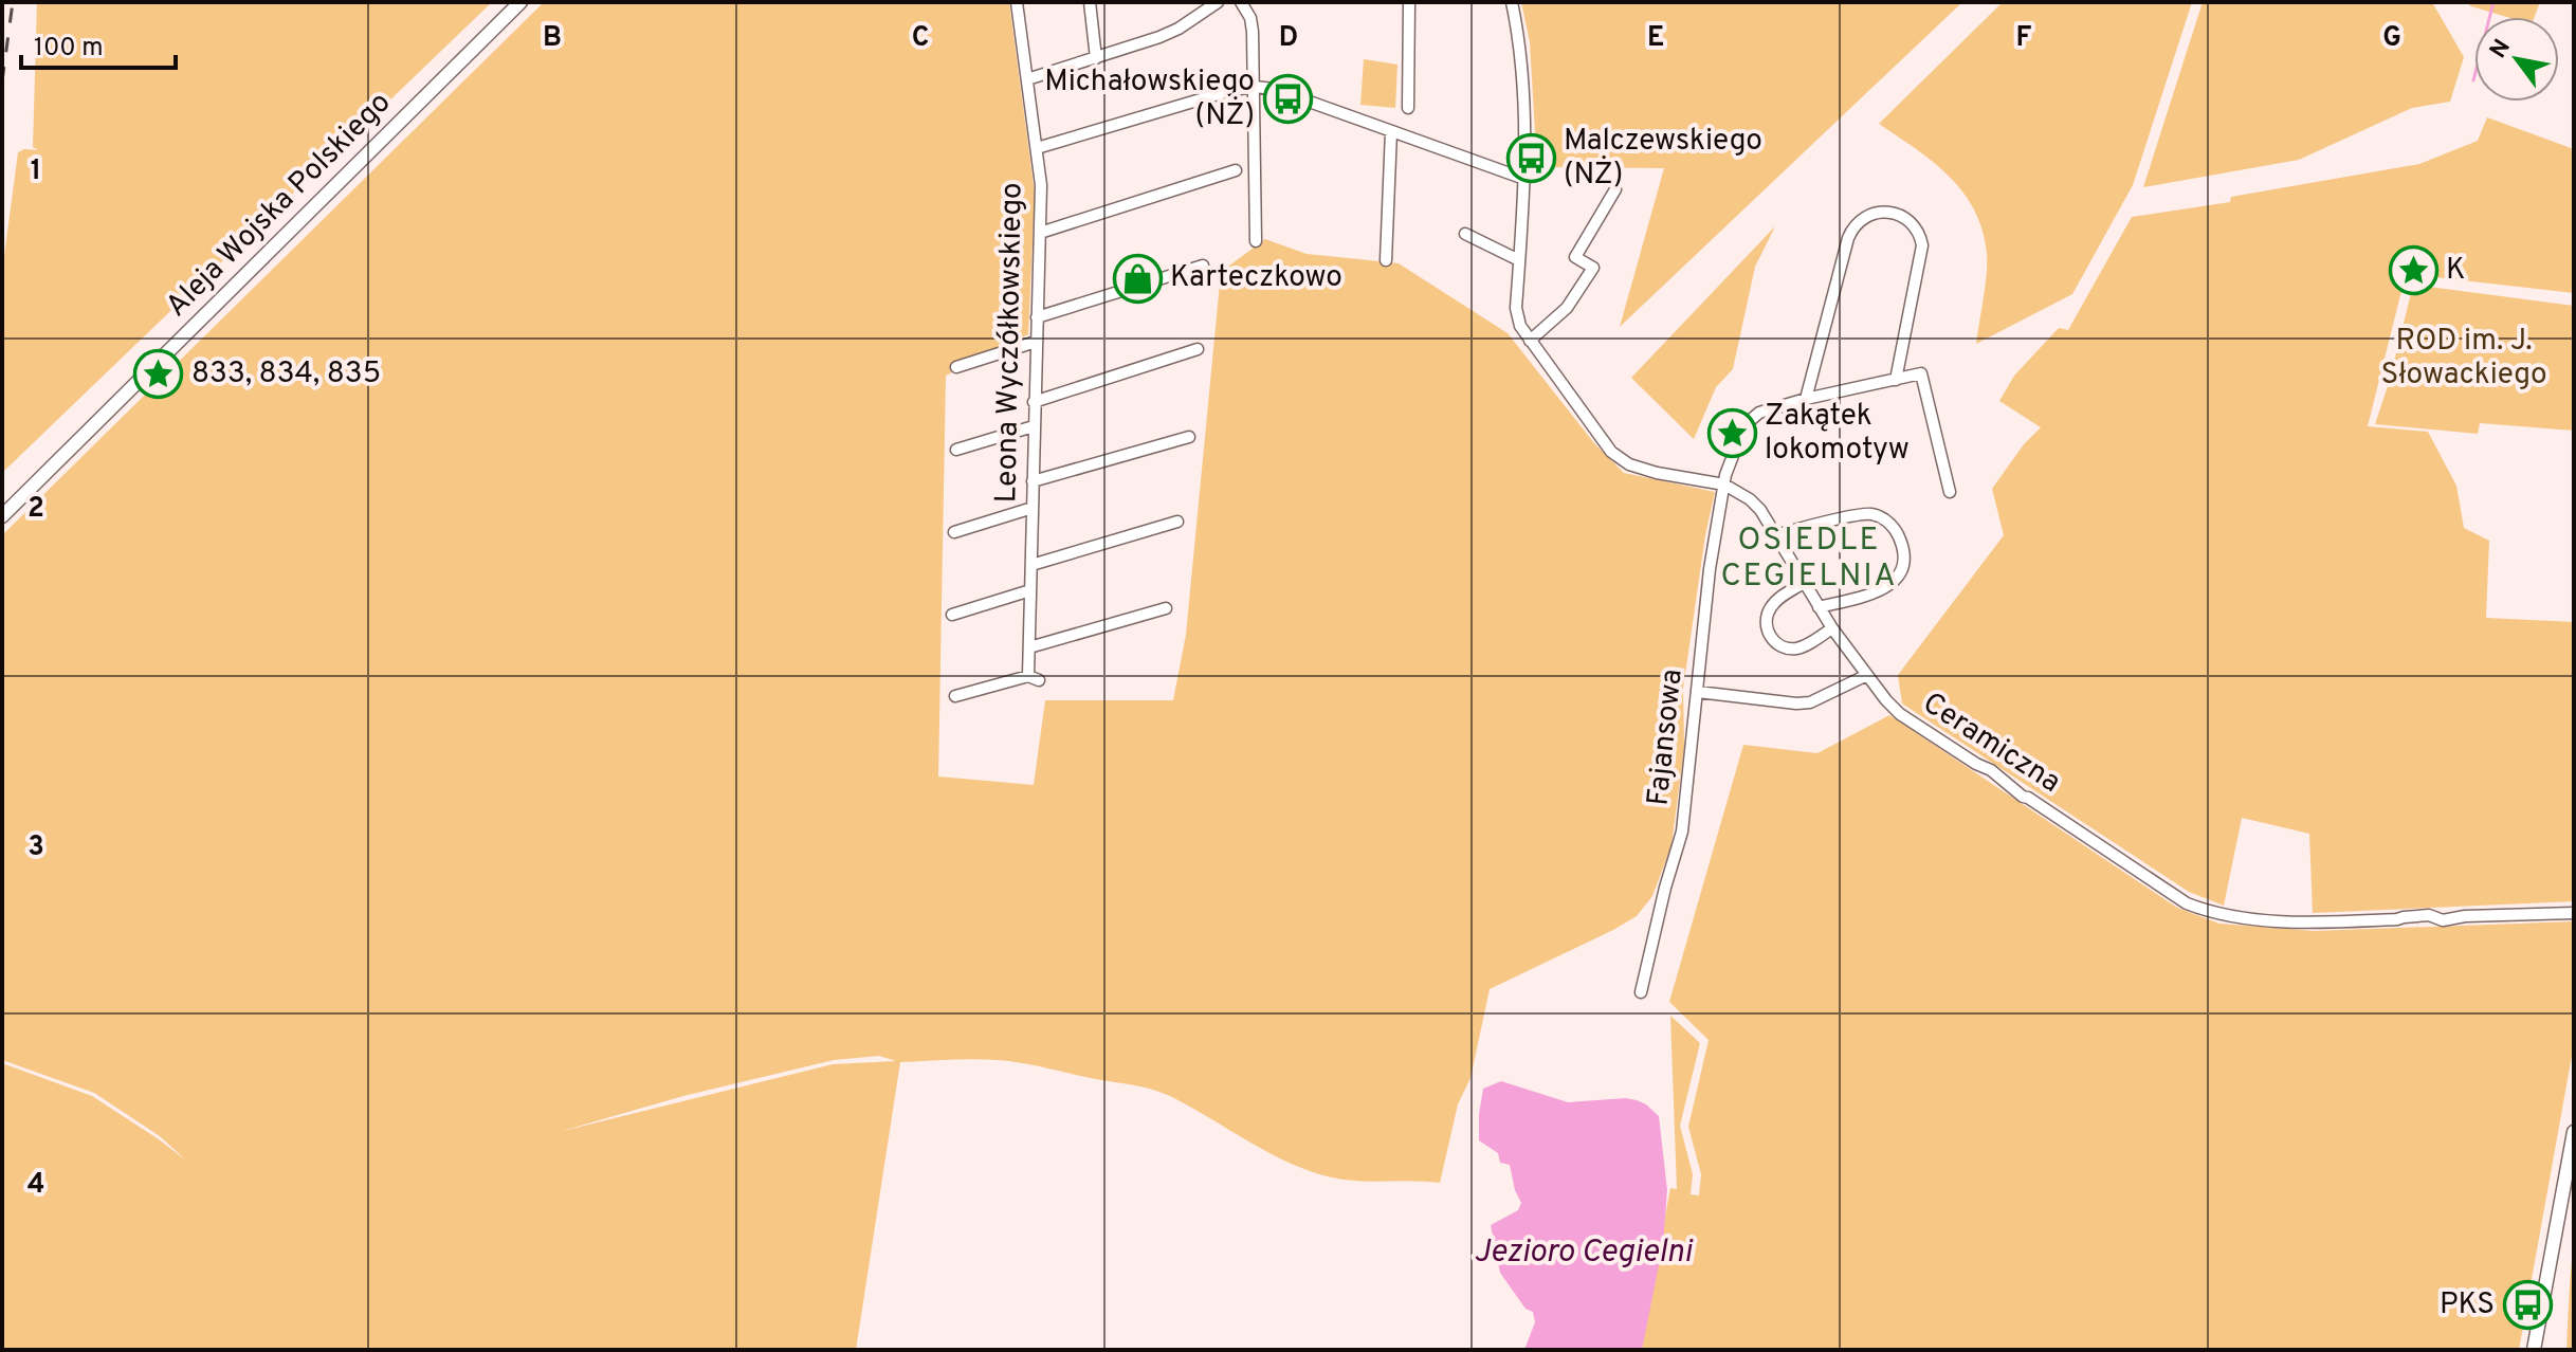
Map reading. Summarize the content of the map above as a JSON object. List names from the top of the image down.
{
  "streets": {
    "main road": ["Aleja Wojska Polskiego"],
    "street": ["Leona Wyczółkowskiego", "Fajansowa", "Ceramiczna"]
  },
  "crossings": [
    ["Fajansowa", "Ceramiczna"]
  ],
  "districts": ["OSIEDLE CEGIELNIA"],
  "water": ["Jezioro Cegielni"],
  "parks": ["ROD im. J. Słowackiego"],
  "places": {
    "bus stop": ["Michałowskiego (NŻ)", "Malczewskiego (NŻ)", "PKS"],
    "place": ["K", "833, 834, 835", "Zakątek lokomotyw"],
    "shop": ["Karteczkowo"]
  },
  "scale_bar": "100 m",
  "north": "top left",
  "grid": {
    "columns": [
      "B",
      "C",
      "D",
      "E",
      "F",
      "G"
    ],
    "rows": [
      "1",
      "2",
      "3",
      "4"
    ]
  }
}
